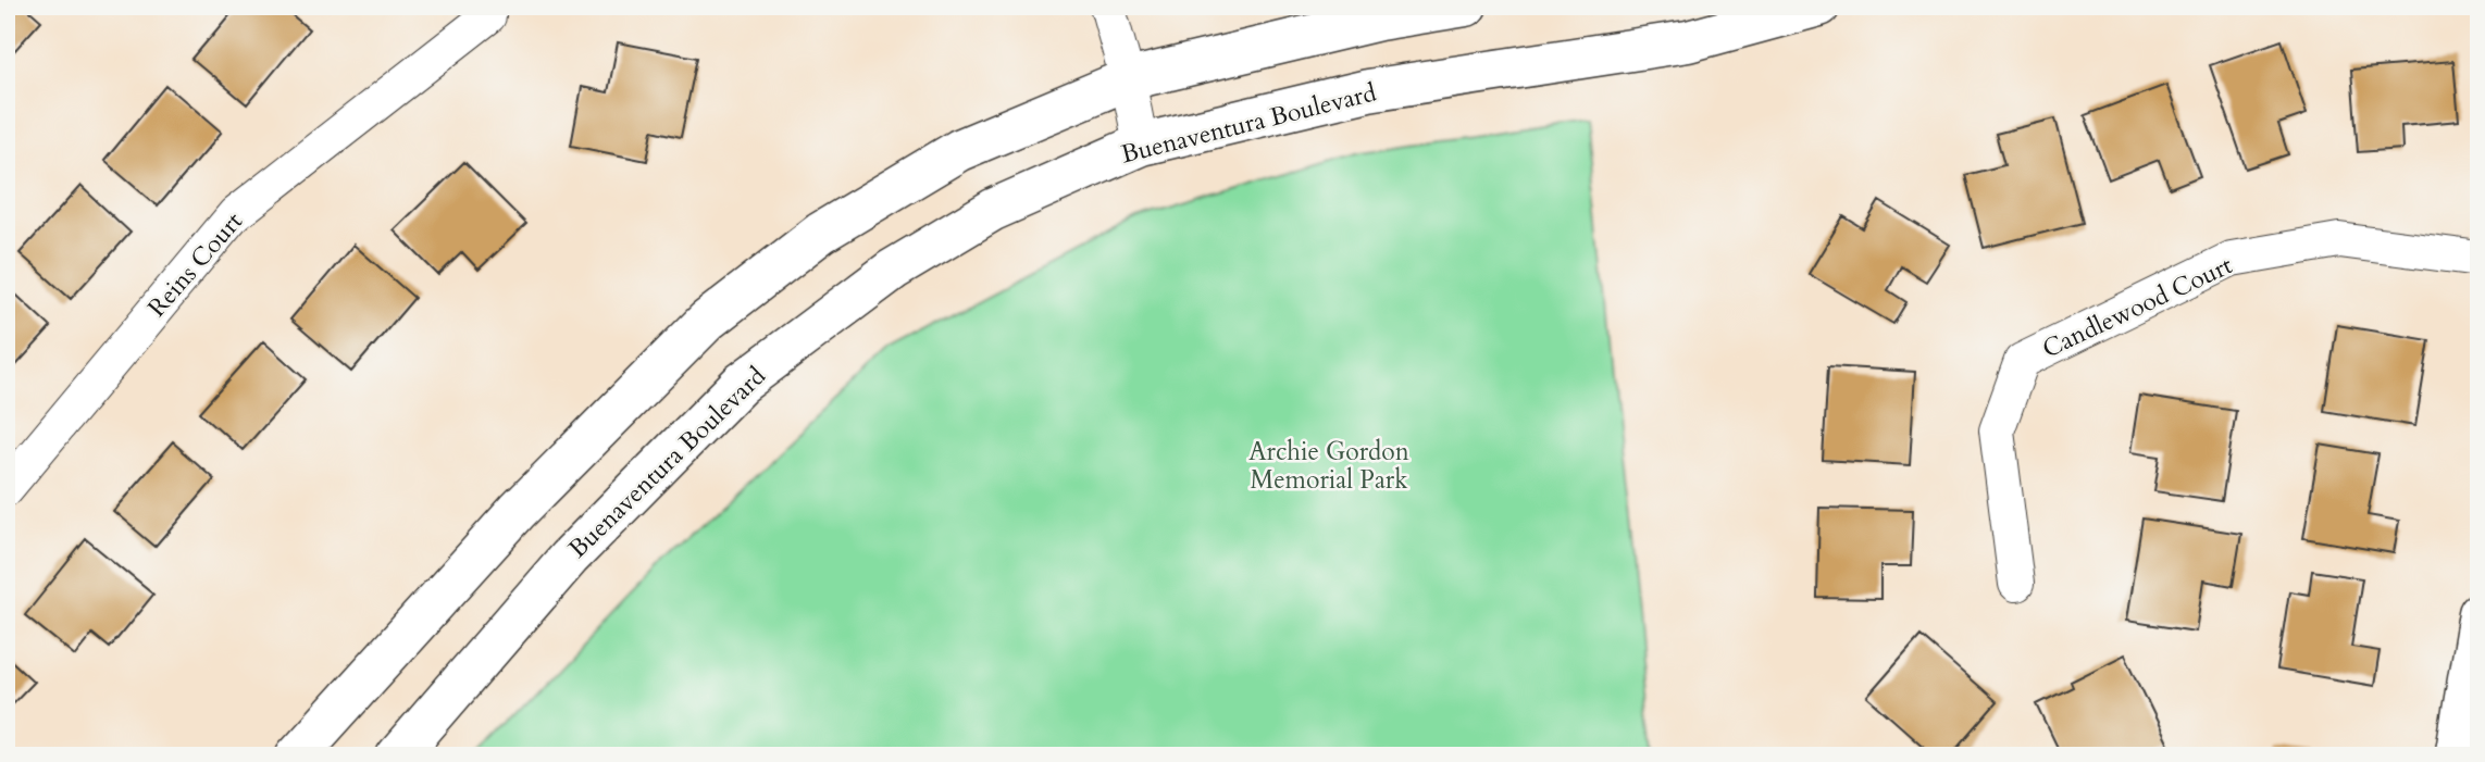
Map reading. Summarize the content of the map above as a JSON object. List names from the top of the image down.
{
  "streets": {
    "main road": ["Buenaventura Boulevard"],
    "street": ["Reins Court", "Candlewood Court"]
  },
  "parks": ["Archie Gordon Memorial Park"]
}
